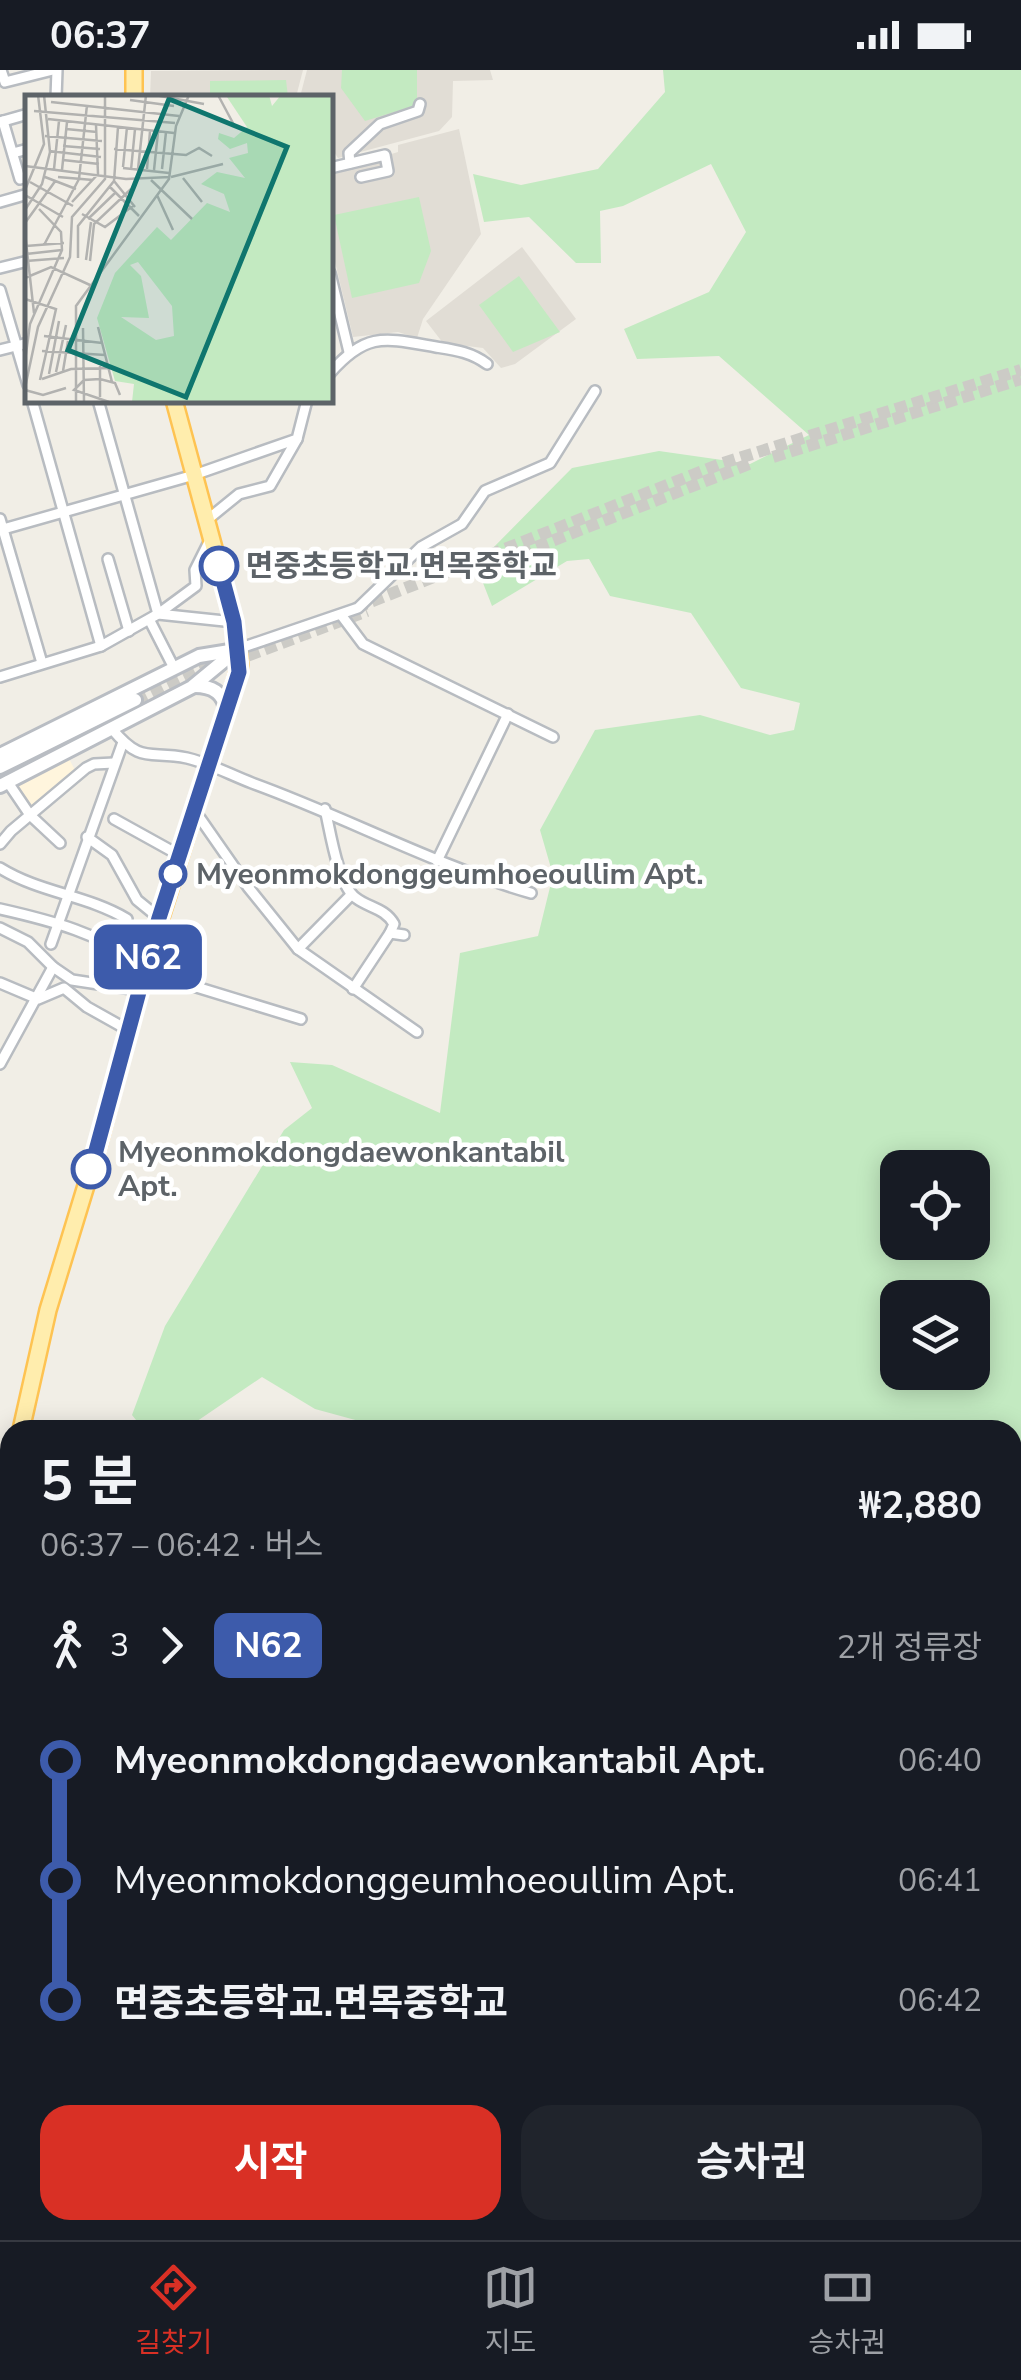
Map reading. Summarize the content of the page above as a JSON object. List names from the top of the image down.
{
  "places": ["면중초등학교.면목중학교", "Myeonmokdonggeumhoeoullim Apt.", "Myeonmokdongdaewonkantabil Apt."],
  "lines": ["bus line N62"],
  "page": {
    "status": "06:37",
    "on_map": "N62",
    "heading": ["5 분", "06:37 – 06:42 · 버스", "₩2,880"],
    "legs": ["3", "N62", "2개 정류장"],
    "list": [
      {
        "name": "Myeonmokdongdaewonkantabil Apt.",
        "value": "06:40"
      },
      {
        "name": "Myeonmokdonggeumhoeoullim Apt.",
        "value": "06:41"
      },
      {
        "name": "면중초등학교.면목중학교",
        "value": "06:42"
      }
    ],
    "buttons": ["시작", "승차권"],
    "tabs": ["길찾기", "지도", "승차권"]
  }
}
